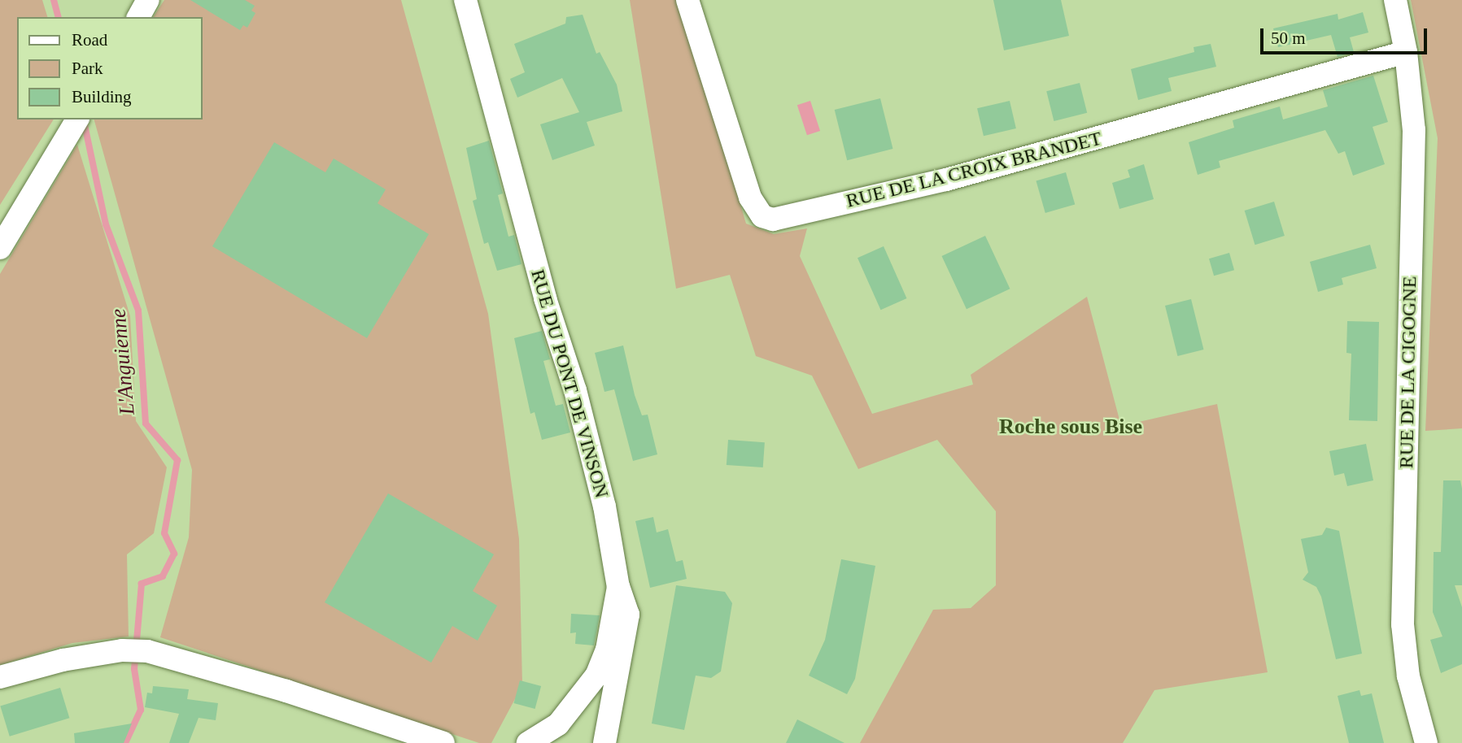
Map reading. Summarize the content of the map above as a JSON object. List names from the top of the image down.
{
  "streets": {
    "street": ["RUE DE LA CROIX BRANDET", "RUE DE LA CIGOGNE", "RUE DU PONT DE VINSON"]
  },
  "crossings": [
    ["RUE DE LA CROIX BRANDET", "RUE DE LA CIGOGNE"]
  ],
  "districts": ["Roche sous Bise"],
  "water": ["L'Anguienne"],
  "legend": ["Road", "Park", "Building"],
  "scale_bar": "50 m"
}
